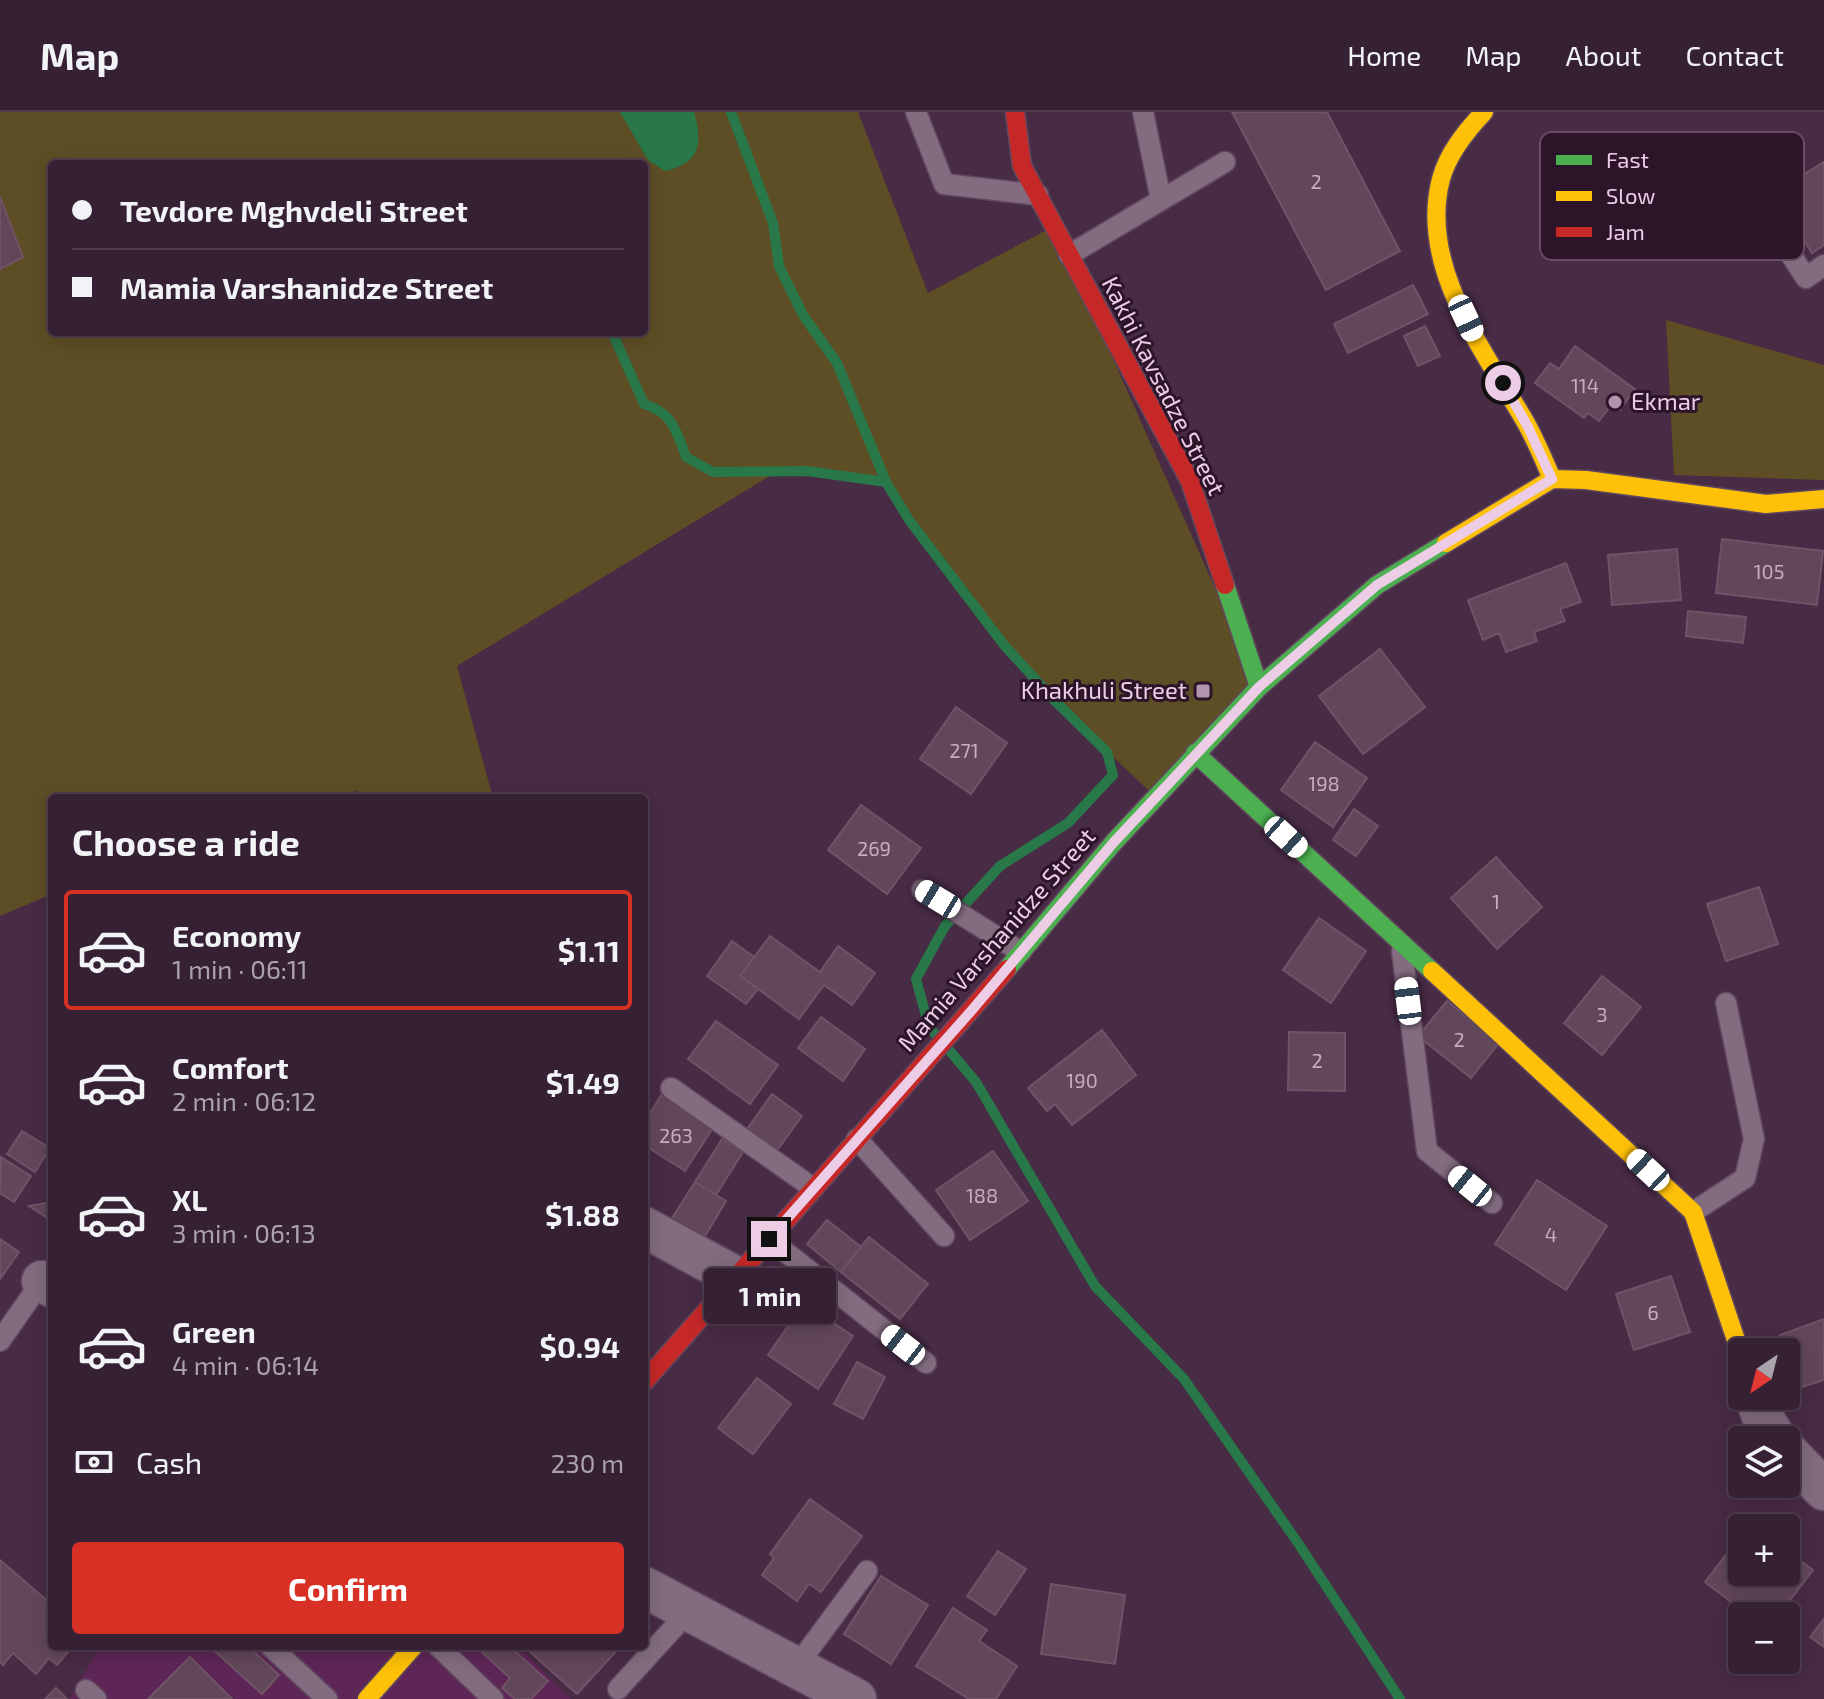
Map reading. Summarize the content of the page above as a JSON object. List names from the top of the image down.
{
  "streets": {
    "street": ["Kakhi Kavsadze Street", "Mamia Varshanidze Street"]
  },
  "crossings": [
    ["Kakhi Kavsadze Street", "Mamia Varshanidze Street"]
  ],
  "places": {
    "other": ["Ekmar"],
    "transit": ["Khakhuli Street"]
  },
  "house_numbers": [
    "2",
    "114",
    "105",
    "271",
    "198",
    "269",
    "1",
    "3",
    "2",
    "2",
    "190",
    "263",
    "188",
    "4",
    "6"
  ],
  "legend": ["Fast", "Slow", "Jam"],
  "north": "bottom left",
  "page": {
    "header": "Map",
    "nav": [
      "Home",
      "Map",
      "About",
      "Contact"
    ],
    "banner": ["Tevdore Mghvdeli Street", "Mamia Varshanidze Street"],
    "heading": "Choose a ride",
    "list": [
      {
        "name": "Economy",
        "note": "1 min · 06:11",
        "value": "$1.11"
      },
      {
        "name": "Comfort",
        "note": "2 min · 06:12",
        "value": "$1.49"
      },
      {
        "name": "XL",
        "note": "3 min · 06:13",
        "value": "$1.88"
      },
      {
        "name": "Green",
        "note": "4 min · 06:14",
        "value": "$0.94"
      }
    ],
    "bubble": "1 min",
    "map_buttons": ["+", "−"],
    "pay": ["Cash", "230 m"],
    "buttons": "Confirm"
  }
}
